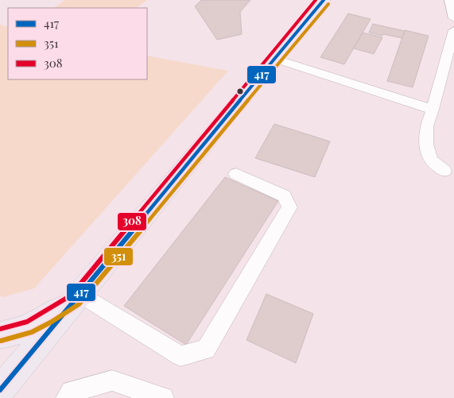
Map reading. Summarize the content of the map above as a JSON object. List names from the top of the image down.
{
  "lines": ["transit line 417", "transit line 308", "transit line 351"],
  "legend": ["417", "351", "308"]
}
